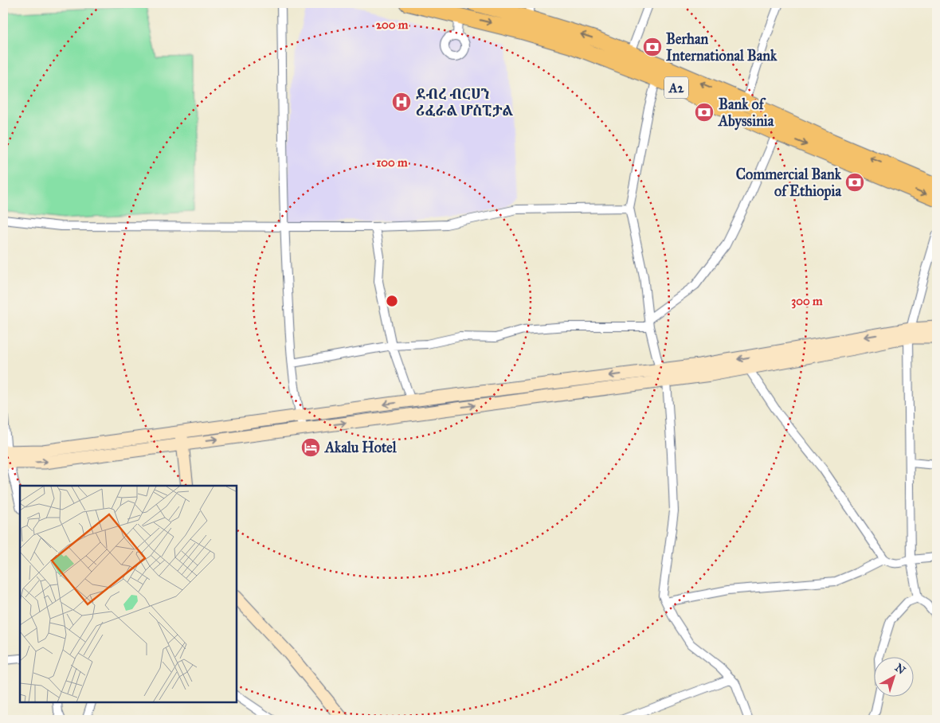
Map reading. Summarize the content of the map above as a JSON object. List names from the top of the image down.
{
  "streets": {
    "highway": ["A2"]
  },
  "places": {
    "bank": ["Berhan International Bank", "Bank of Abyssinia", "Commercial Bank of Ethiopia"],
    "hospital": ["ደብረ ብርሀን ሪፈራል ሆስፒታል"],
    "hotel": ["Akalu Hotel"]
  },
  "north": "top right",
  "rings": ["200 m", "100 m", "300 m"]
}
